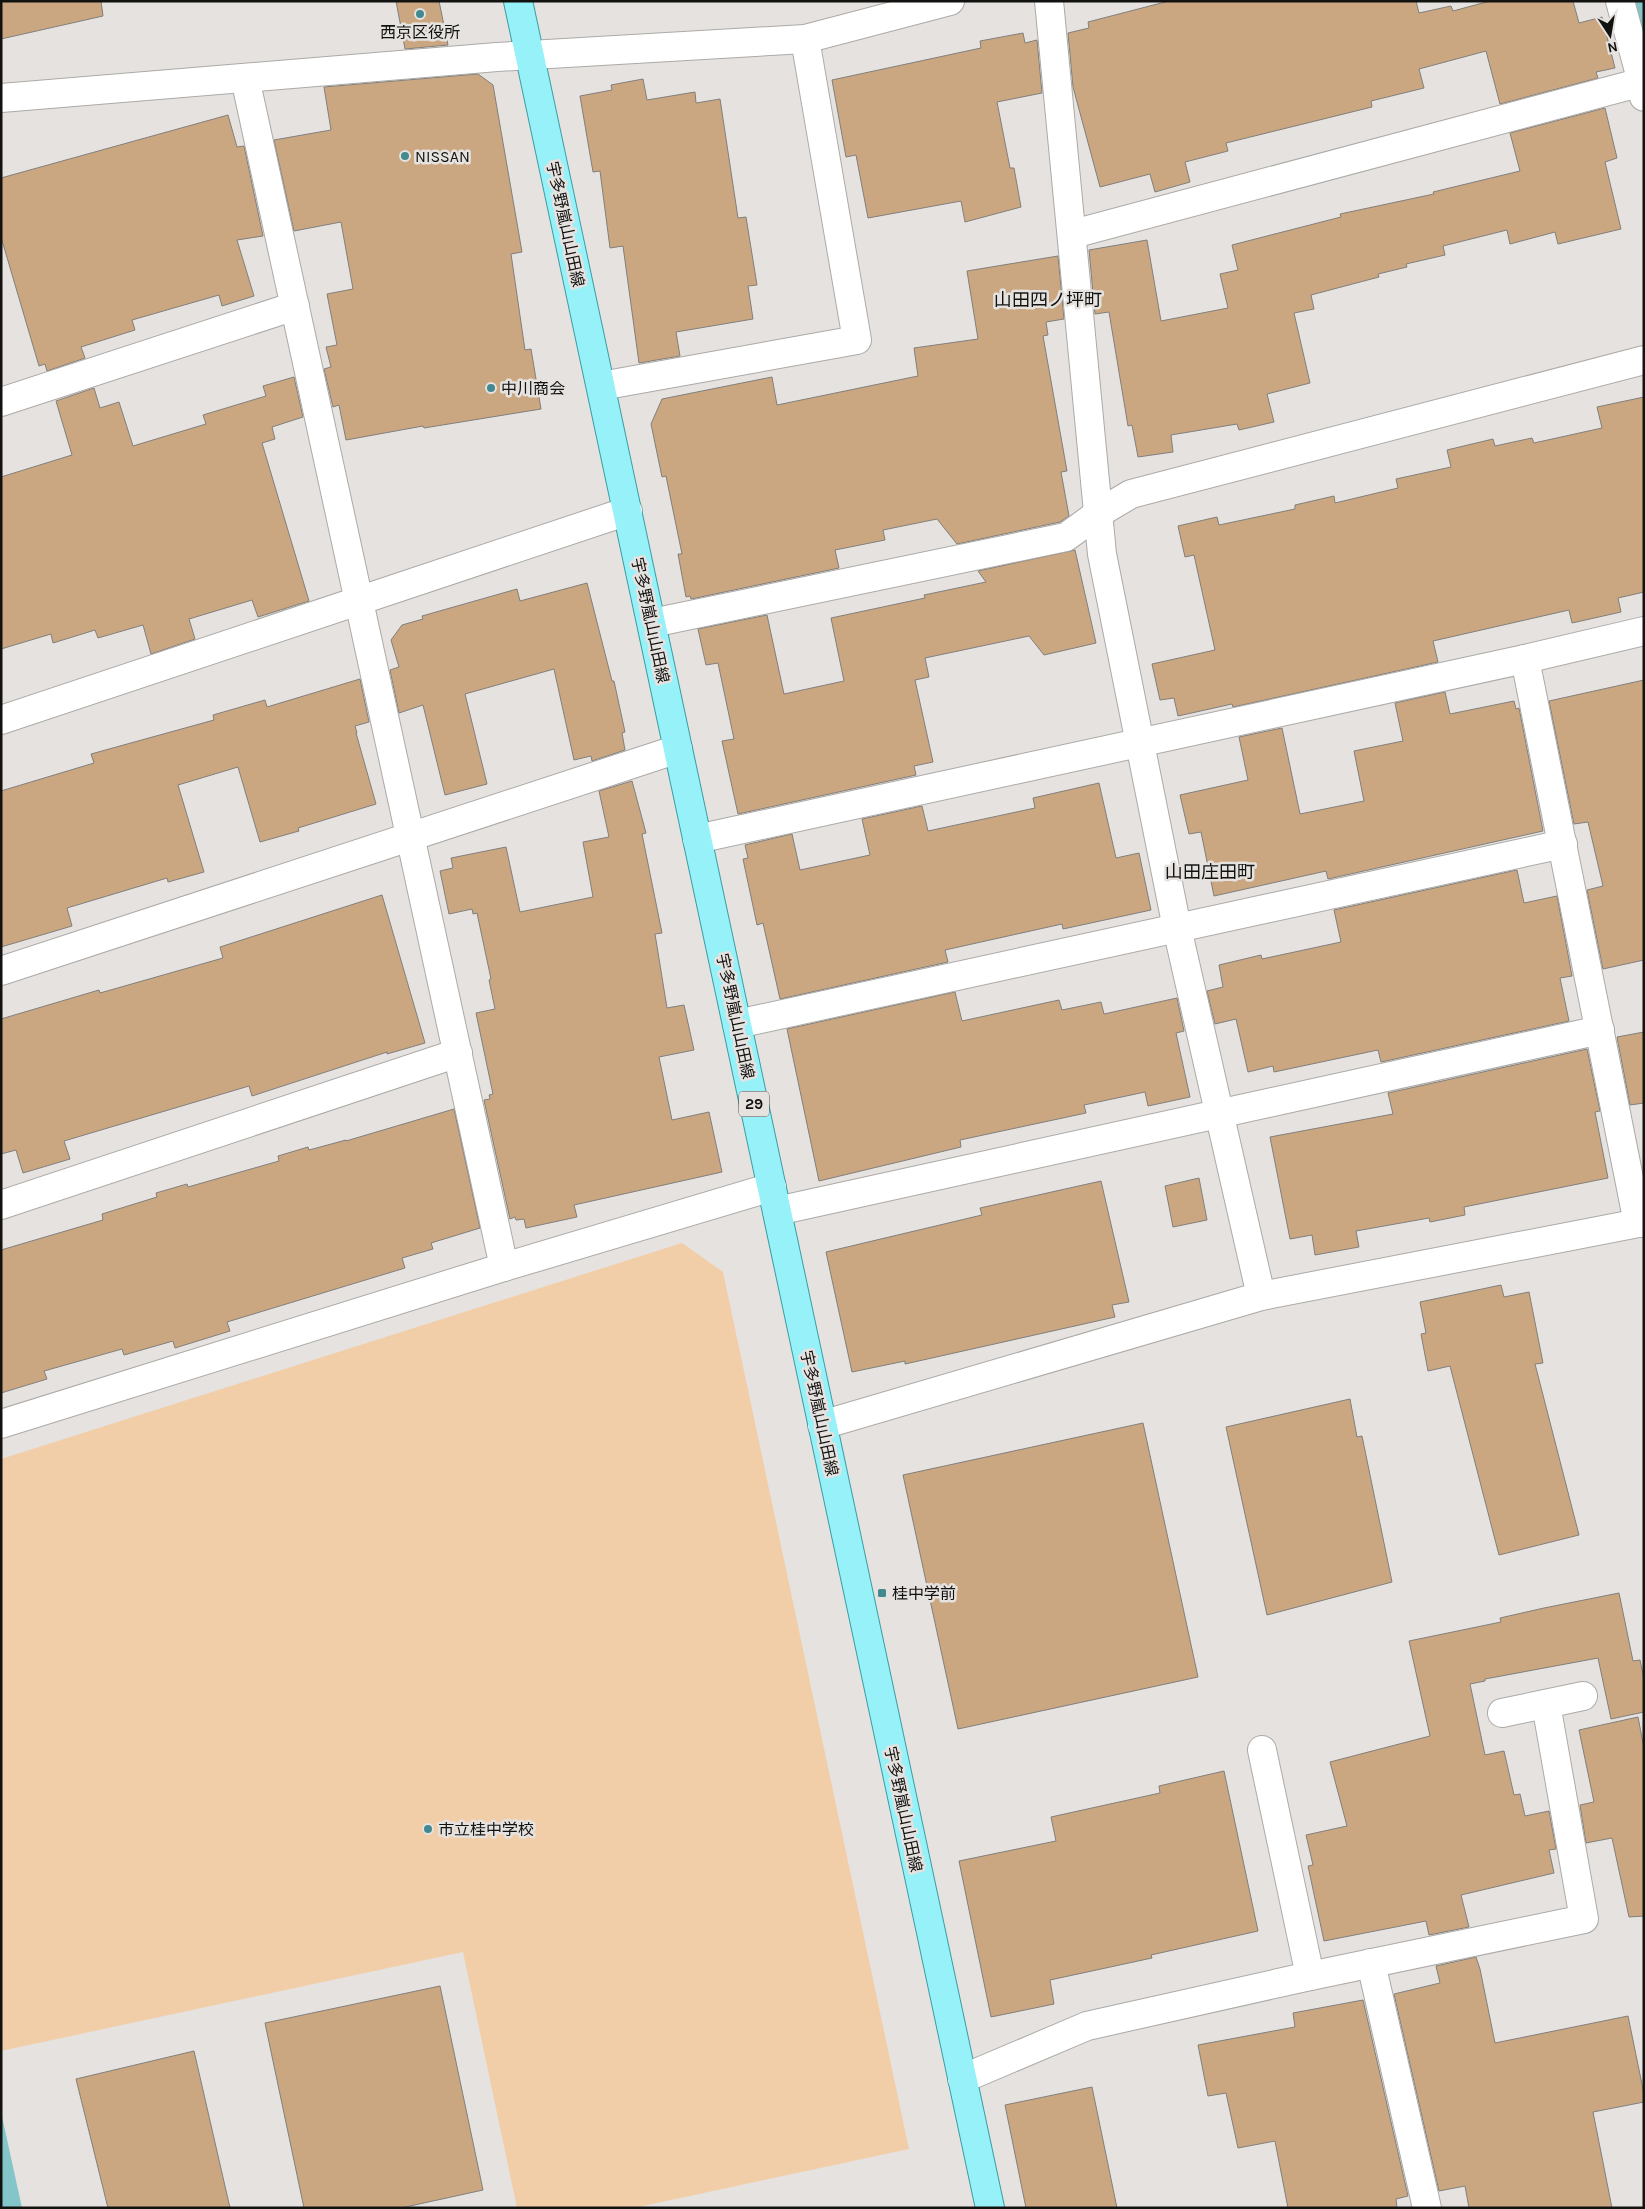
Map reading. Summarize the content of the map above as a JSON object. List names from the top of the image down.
{
  "streets": {
    "main road": ["宇多野嵐山山田線", "29"]
  },
  "districts": ["山田四ノ坪町", "山田庄田町"],
  "places": {
    "other": [
      "西京区役所",
      "NISSAN",
      "中川商会",
      "市立桂中学校"
    ],
    "transit": ["桂中学前"]
  },
  "north": "bottom"
}
